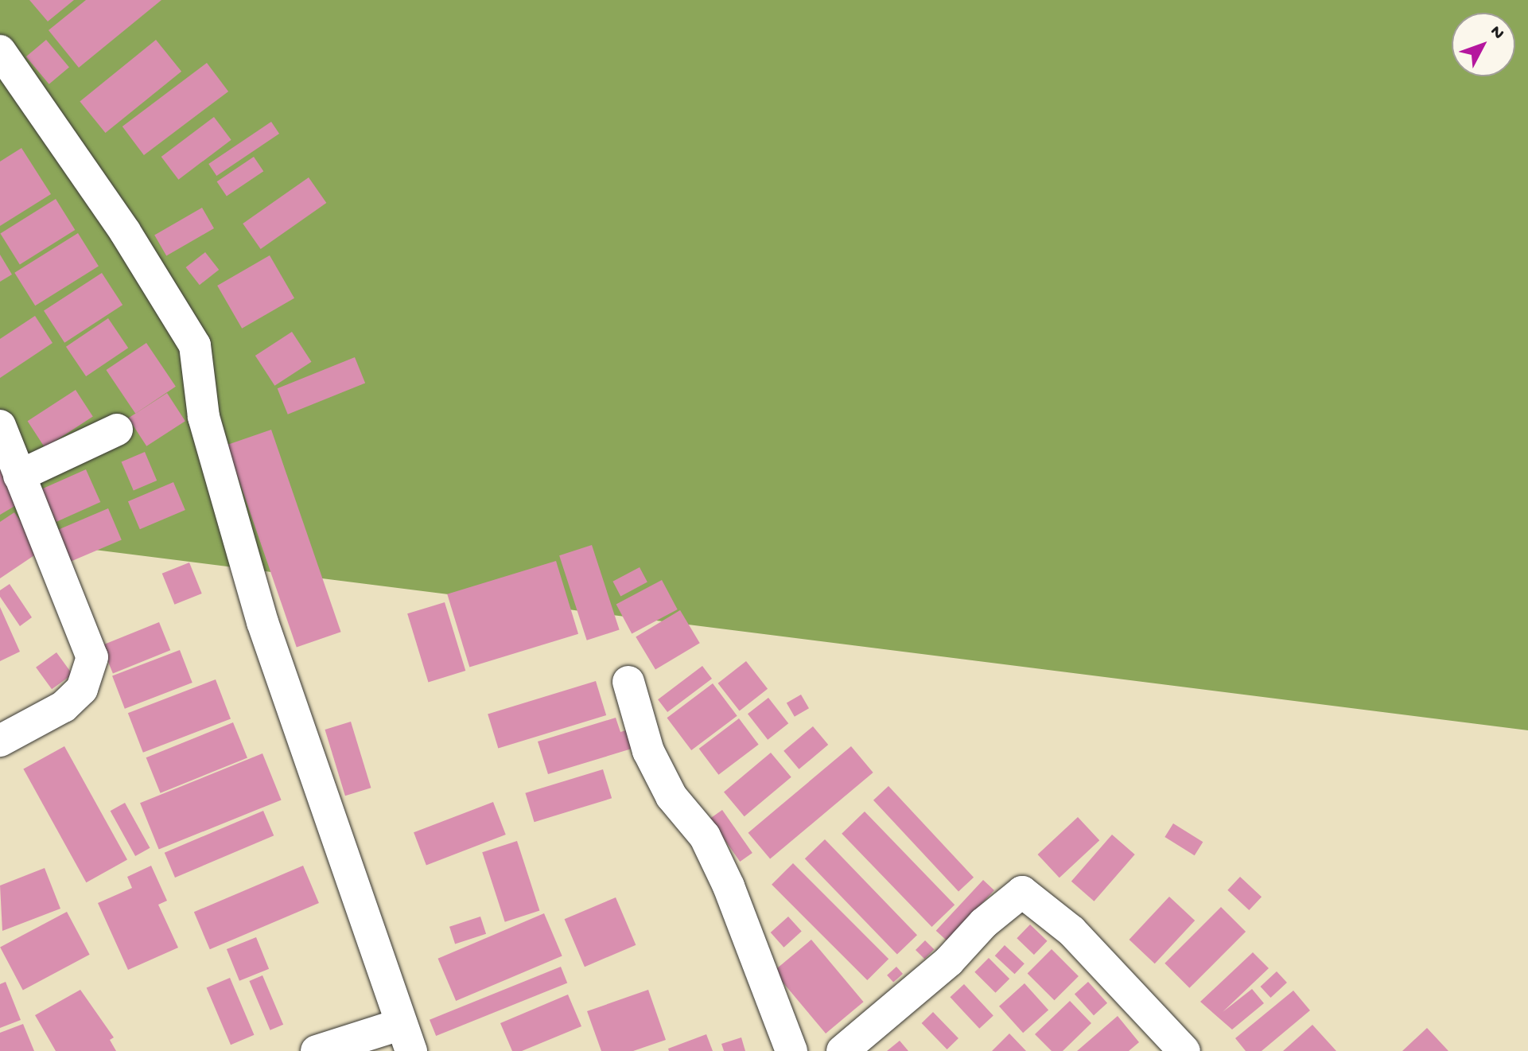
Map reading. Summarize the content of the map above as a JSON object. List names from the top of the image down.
{
  "north": "top right"
}
